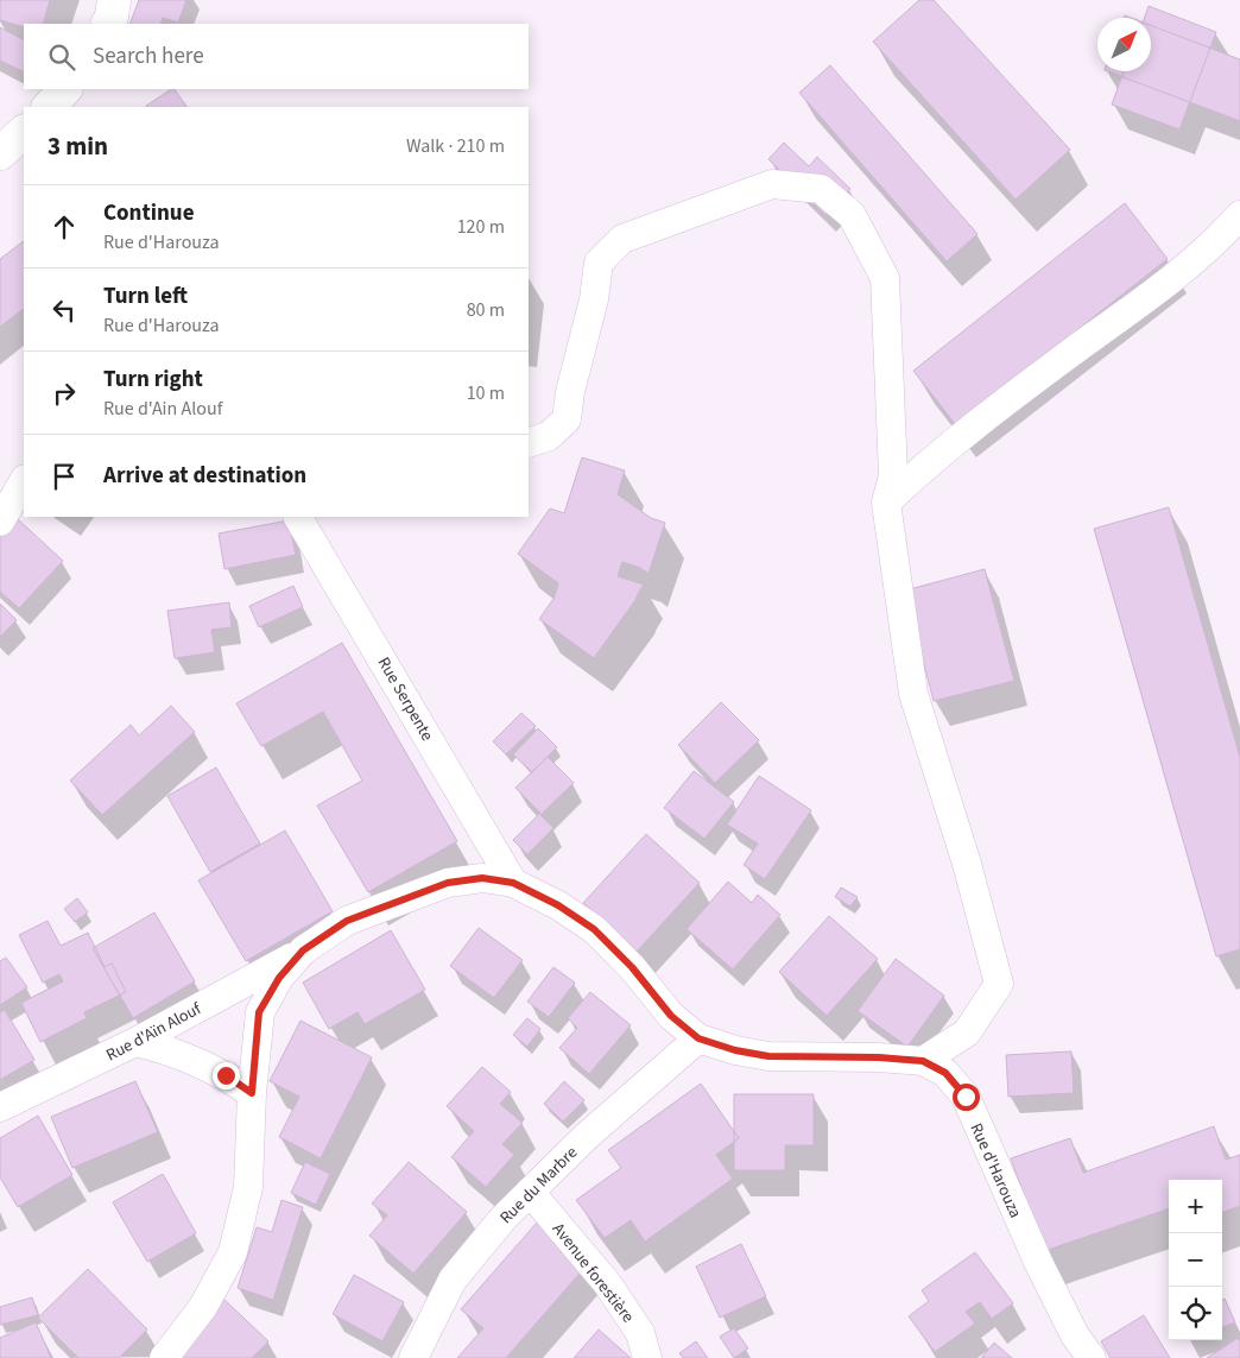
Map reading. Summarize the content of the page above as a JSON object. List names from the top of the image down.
{
  "streets": {
    "street": [
      "Rue Serpente",
      "Rue d'Aïn Alouf",
      "Rue d'Harouza",
      "Rue du Marbre",
      "Avenue forestière"
    ]
  },
  "crossings": [
    ["Rue Serpente", "Rue d'Harouza"],
    ["Rue d'Aïn Alouf", "Rue d'Harouza"],
    ["Rue d'Harouza", "Rue du Marbre"],
    ["Rue du Marbre", "Avenue forestière"]
  ],
  "north": "top right",
  "page": {
    "search": "Search here",
    "heading": ["3 min", "Walk · 210 m"],
    "list": [
      ["Continue", "Rue d'Harouza", "120 m"],
      ["Turn left", "Rue d'Harouza", "80 m"],
      ["Turn right", "Rue d'Ain Alouf", "10 m"],
      "Arrive at destination"
    ],
    "map_buttons": ["+", "−"]
  }
}
